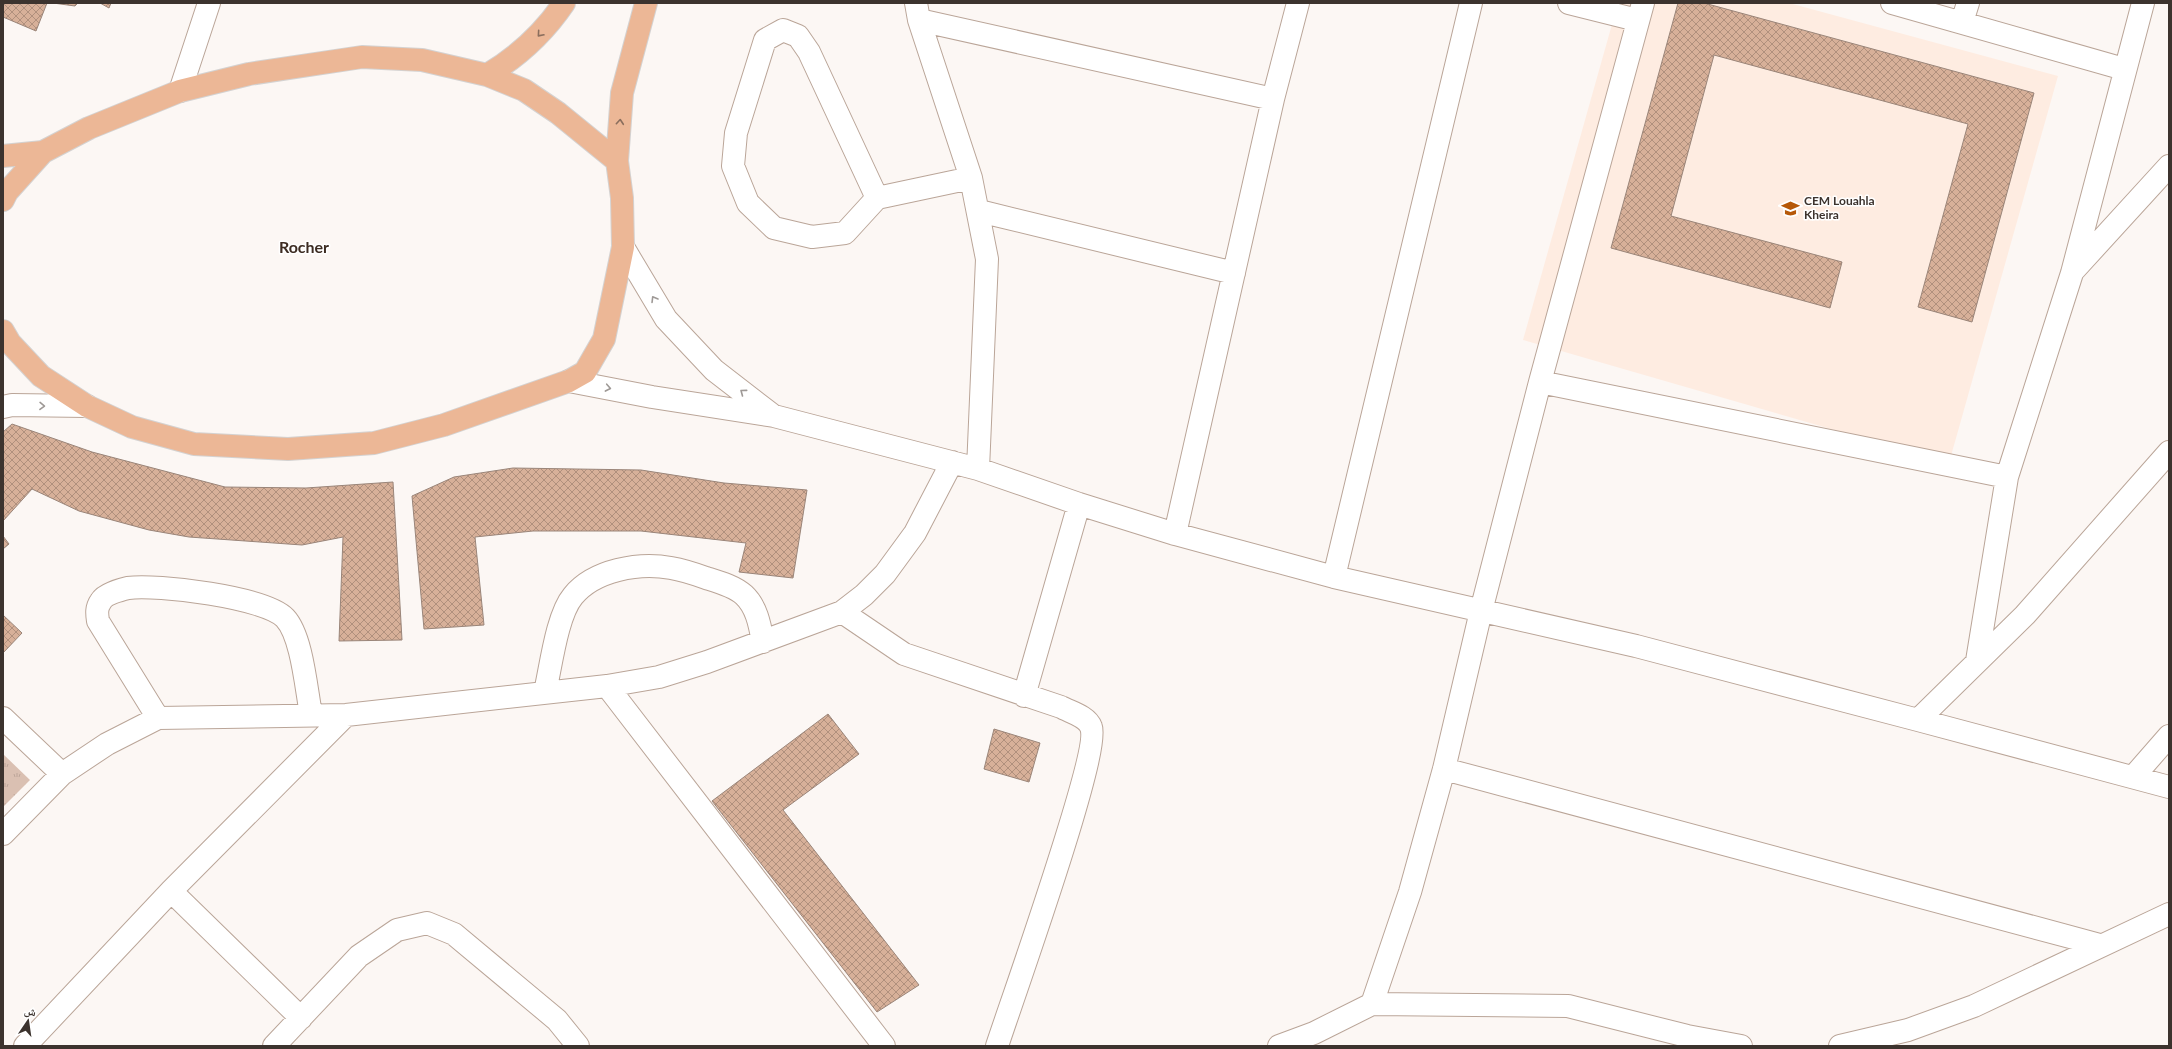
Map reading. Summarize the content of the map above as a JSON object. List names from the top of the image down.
{
  "districts": ["Rocher"],
  "places": {
    "school or university": ["CEM Louahla Kheira"]
  },
  "north": "top"
}
